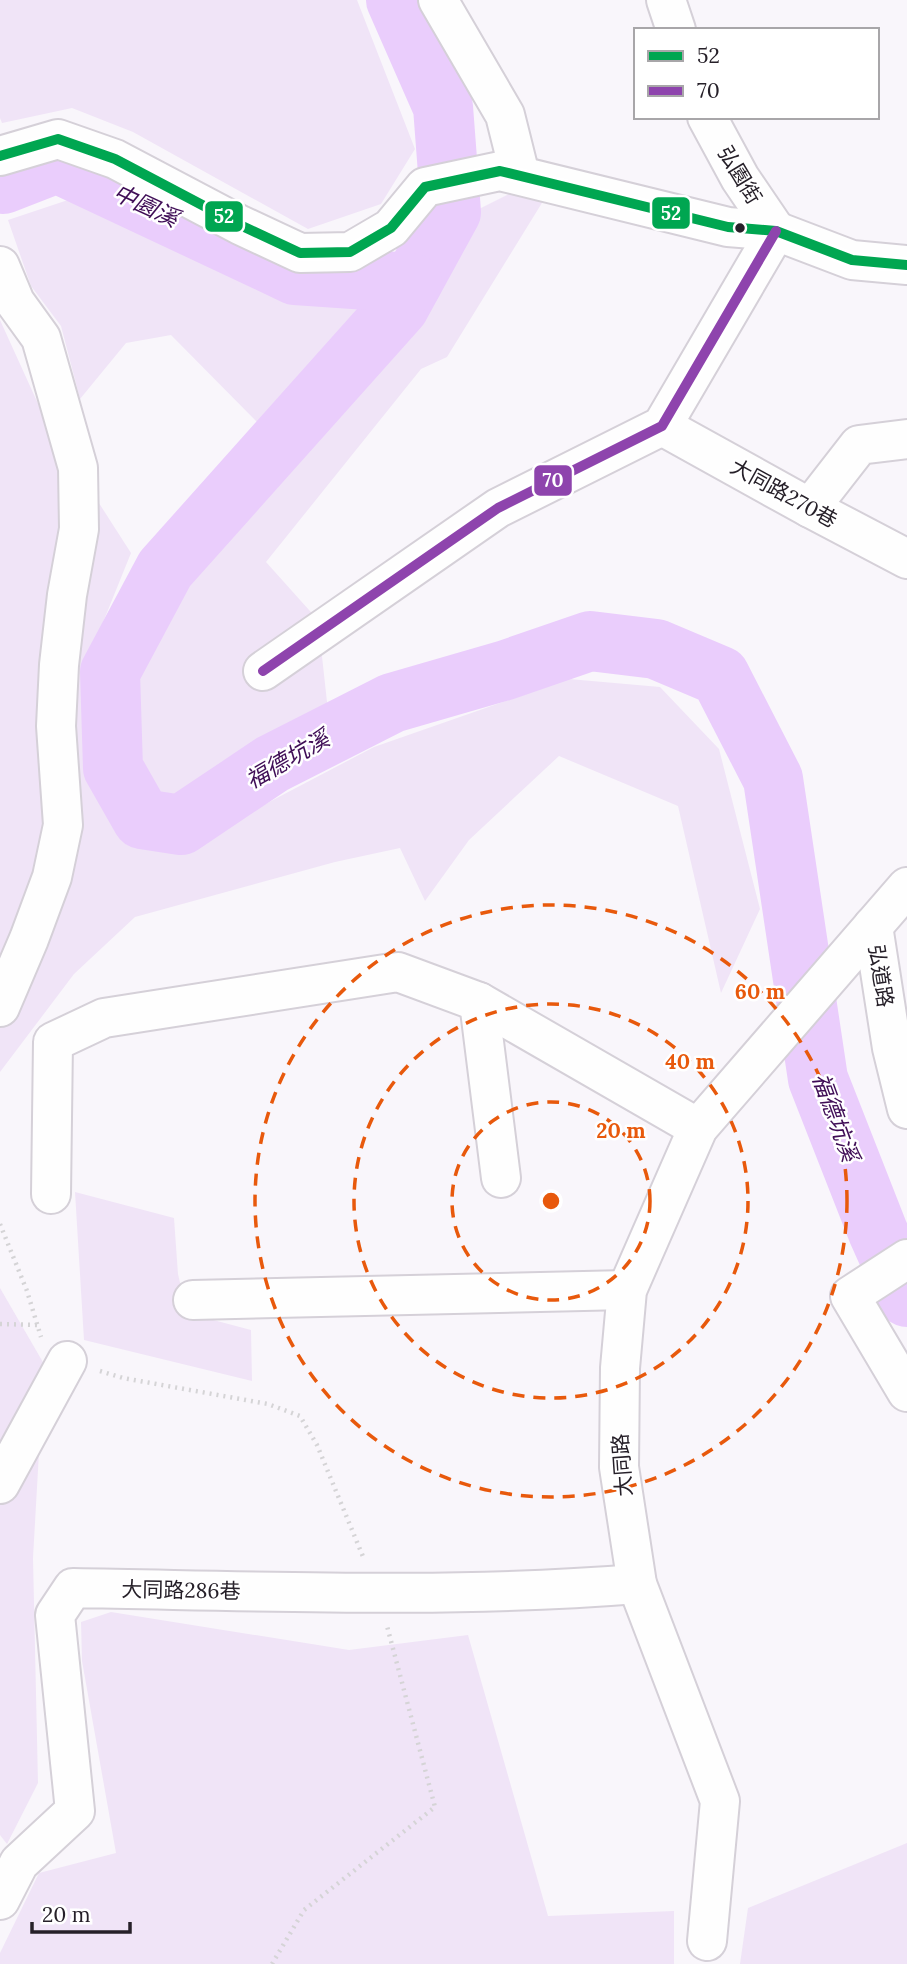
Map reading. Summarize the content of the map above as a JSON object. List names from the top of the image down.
{
  "streets": {
    "street": [
      "弘園街",
      "大同路270巷",
      "弘道路",
      "大同路",
      "大同路286巷"
    ]
  },
  "crossings": [
    ["弘道路", "大同路"],
    ["大同路", "大同路286巷"]
  ],
  "water": ["中園溪", "福德坑溪"],
  "lines": ["transit line 52", "transit line 70"],
  "legend": ["52", "70"],
  "scale_bar": "20 m",
  "rings": ["60 m", "40 m", "20 m"]
}
